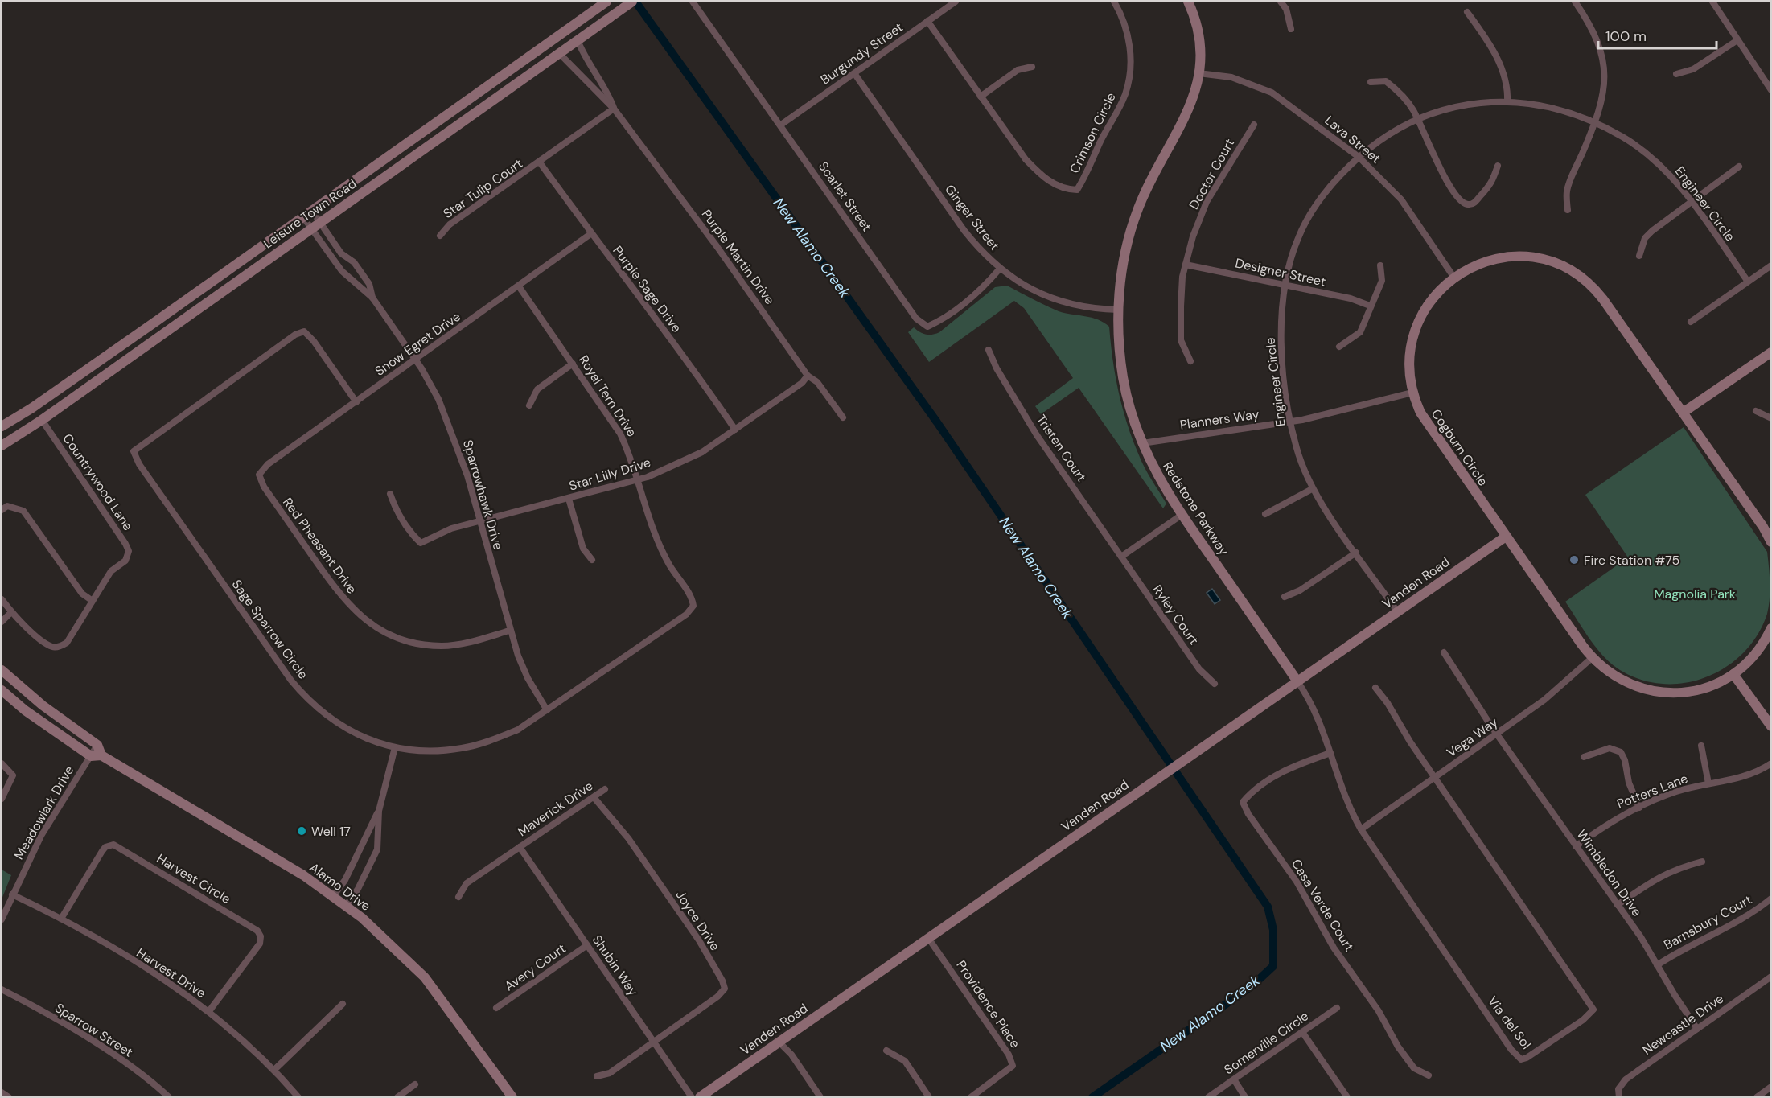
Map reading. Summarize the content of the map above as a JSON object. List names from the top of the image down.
{
  "streets": {
    "street": [
      "Burgundy Street",
      "Crimson Circle",
      "Lava Street",
      "Doctor Court",
      "Star Tulip Court",
      "Scarlet Street",
      "Engineer Circle",
      "Leisure Town Road",
      "Ginger Street",
      "Purple Martin Drive",
      "Designer Street",
      "Purple Sage Drive",
      "Snow Egret Drive",
      "Royal Tern Drive",
      "Planners Way",
      "Cogburn Circle",
      "Tristen Court",
      "Star Lilly Drive",
      "Countrywood Lane",
      "Sparrowhawk Drive",
      "Redstone Parkway",
      "Red Pheasant Drive",
      "Vanden Road",
      "Ryley Court",
      "Sage Sparrow Circle",
      "Vega Way",
      "Potters Lane",
      "Maverick Drive",
      "Meadowlark Drive",
      "Wimbledon Drive",
      "Harvest Circle",
      "Alamo Drive",
      "Casa Verde Court",
      "Joyce Drive",
      "Barnsbury Court",
      "Shubin Way",
      "Avery Court",
      "Harvest Drive",
      "Providence Place",
      "Via del Sol",
      "Newcastle Drive",
      "Sparrow Street",
      "Somerville Circle"
    ]
  },
  "crossings": [
    ["Burgundy Street", "Crimson Circle"],
    ["Burgundy Street", "Scarlet Street"],
    ["Burgundy Street", "Ginger Street"],
    ["Lava Street", "Engineer Circle"],
    ["Lava Street", "Cogburn Circle"],
    ["Lava Street", "Redstone Parkway"],
    ["Doctor Court", "Designer Street"],
    ["Star Tulip Court", "Purple Martin Drive"],
    ["Star Tulip Court", "Purple Sage Drive"],
    ["Scarlet Street", "Ginger Street"],
    ["Engineer Circle", "Designer Street"],
    ["Engineer Circle", "Planners Way"],
    ["Engineer Circle", "Vanden Road"],
    ["Leisure Town Road", "Purple Martin Drive"],
    ["Leisure Town Road", "Countrywood Lane"],
    ["Leisure Town Road", "Sparrowhawk Drive"],
    ["Ginger Street", "Redstone Parkway"],
    ["Purple Martin Drive", "Star Lilly Drive"],
    ["Purple Sage Drive", "Snow Egret Drive"],
    ["Purple Sage Drive", "Star Lilly Drive"],
    ["Snow Egret Drive", "Royal Tern Drive"],
    ["Snow Egret Drive", "Sparrowhawk Drive"],
    ["Snow Egret Drive", "Red Pheasant Drive"],
    ["Snow Egret Drive", "Sage Sparrow Circle"],
    ["Royal Tern Drive", "Star Lilly Drive"],
    ["Royal Tern Drive", "Sage Sparrow Circle"],
    ["Planners Way", "Cogburn Circle"],
    ["Planners Way", "Redstone Parkway"],
    ["Cogburn Circle", "Vanden Road"],
    ["Cogburn Circle", "Vega Way"],
    ["Tristen Court", "Ryley Court"],
    ["Star Lilly Drive", "Sparrowhawk Drive"],
    ["Sparrowhawk Drive", "Red Pheasant Drive"],
    ["Sparrowhawk Drive", "Sage Sparrow Circle"],
    ["Redstone Parkway", "Vanden Road"],
    ["Redstone Parkway", "Via del Sol"],
    ["Vanden Road", "Providence Place"],
    ["Vanden Road", "Via del Sol"],
    ["Vega Way", "Wimbledon Drive"],
    ["Vega Way", "Via del Sol"],
    ["Potters Lane", "Wimbledon Drive"],
    ["Maverick Drive", "Joyce Drive"],
    ["Maverick Drive", "Shubin Way"],
    ["Meadowlark Drive", "Alamo Drive"],
    ["Meadowlark Drive", "Harvest Drive"],
    ["Wimbledon Drive", "Barnsbury Court"],
    ["Wimbledon Drive", "Newcastle Drive"],
    ["Harvest Circle", "Harvest Drive"],
    ["Casa Verde Court", "Via del Sol"],
    ["Joyce Drive", "Shubin Way"],
    ["Shubin Way", "Avery Court"]
  ],
  "water": ["New Alamo Creek"],
  "parks": ["Magnolia Park"],
  "places": ["Fire Station #75", "Well 17"],
  "scale_bar": "100 m"
}
